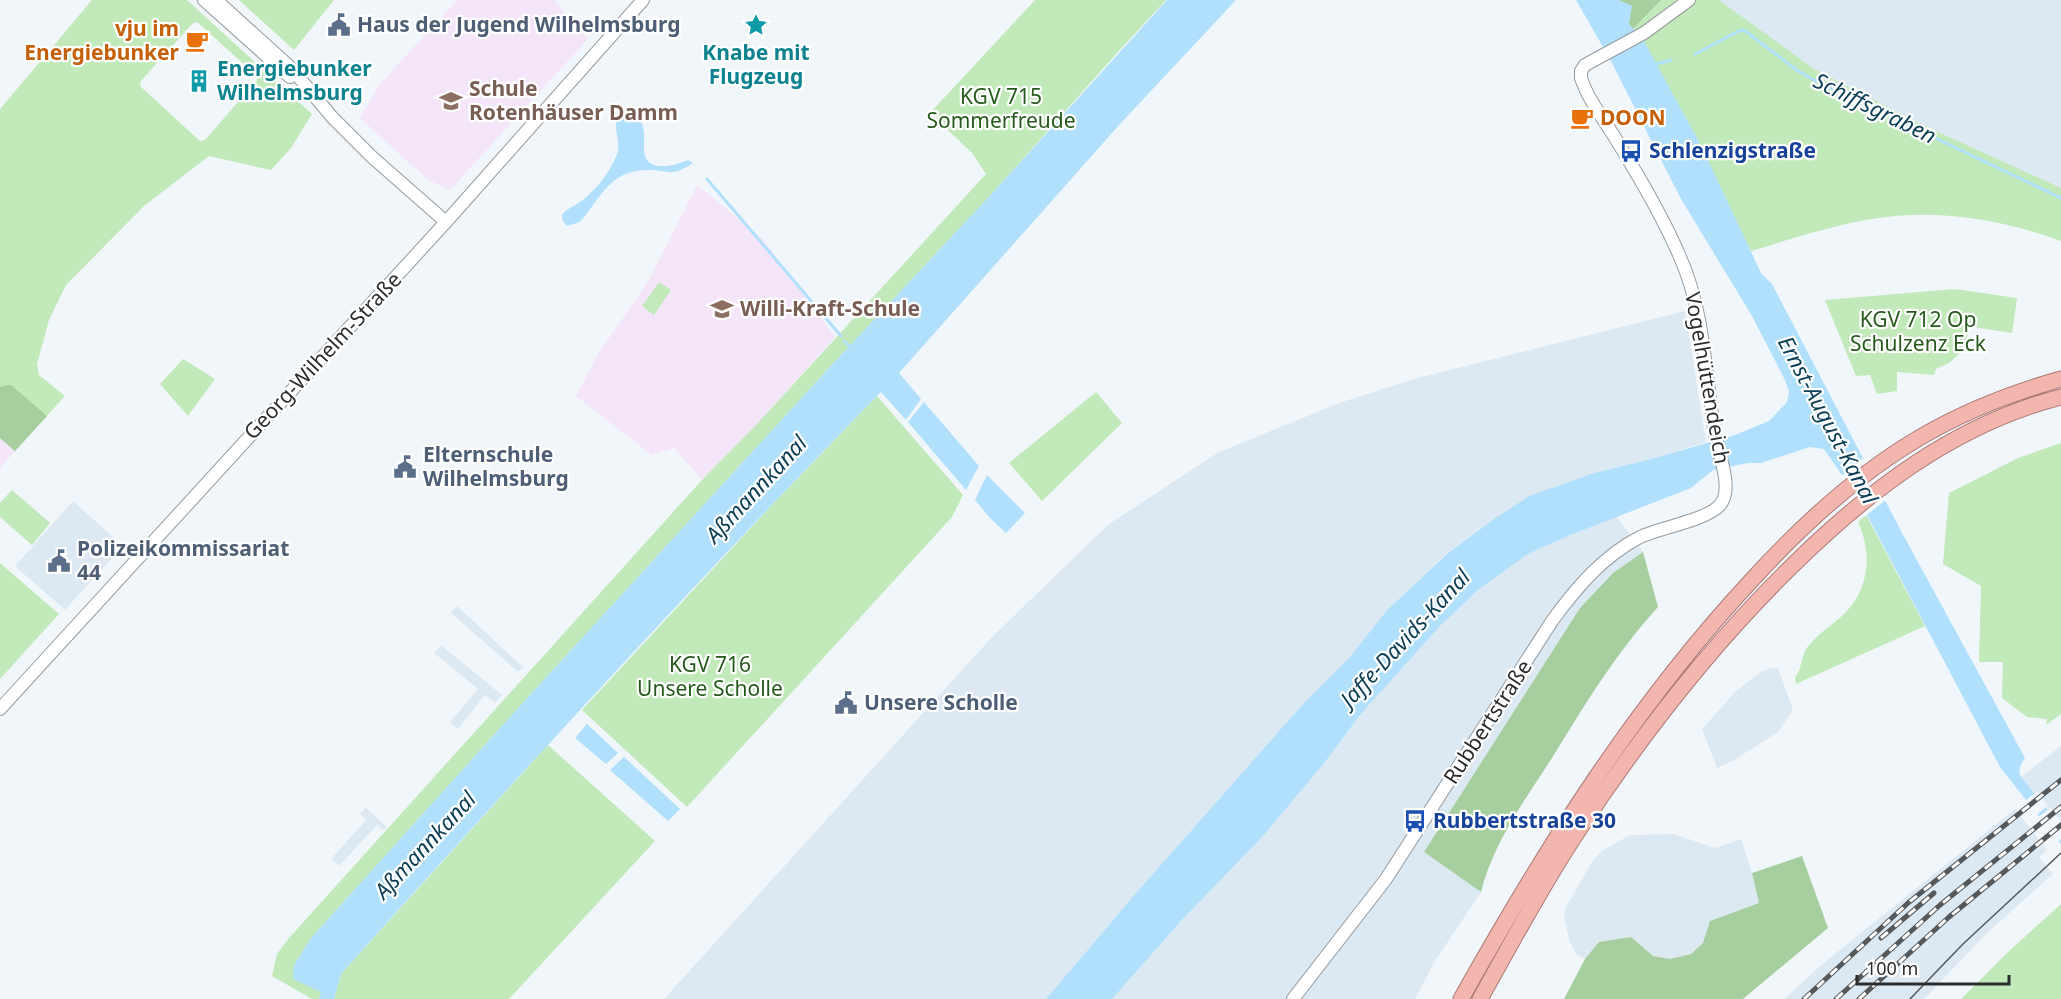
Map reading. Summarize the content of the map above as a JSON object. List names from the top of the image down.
{
  "streets": {
    "street": ["Georg-Wilhelm-Straße", "Vogelhüttendeich", "Rubbertstraße"]
  },
  "crossings": [
    ["Vogelhüttendeich", "Rubbertstraße"]
  ],
  "water": [
    "Schiffsgraben",
    "Ernst-August-Kanal",
    "Aßmannkanal",
    "Jaffe-Davids-Kanal"
  ],
  "parks": ["KGV 715 Sommerfreude", "KGV 712 Op Schulzenz Eck", "KGV 716 Unsere Scholle"],
  "places": {
    "public building": [
      "Haus der Jugend Wilhelmsburg",
      "Elternschule Wilhelmsburg",
      "Polizeikommissariat 44",
      "Unsere Scholle"
    ],
    "place": ["Knabe mit Flugzeug"],
    "cafe": ["vju im Energiebunker", "DOON"],
    "building": ["Energiebunker Wilhelmsburg"],
    "school or university": ["Schule Rotenhäuser Damm", "Willi-Kraft-Schule"],
    "bus stop": ["Schlenzigstraße", "Rubbertstraße 30"]
  },
  "scale_bar": "100 m"
}
